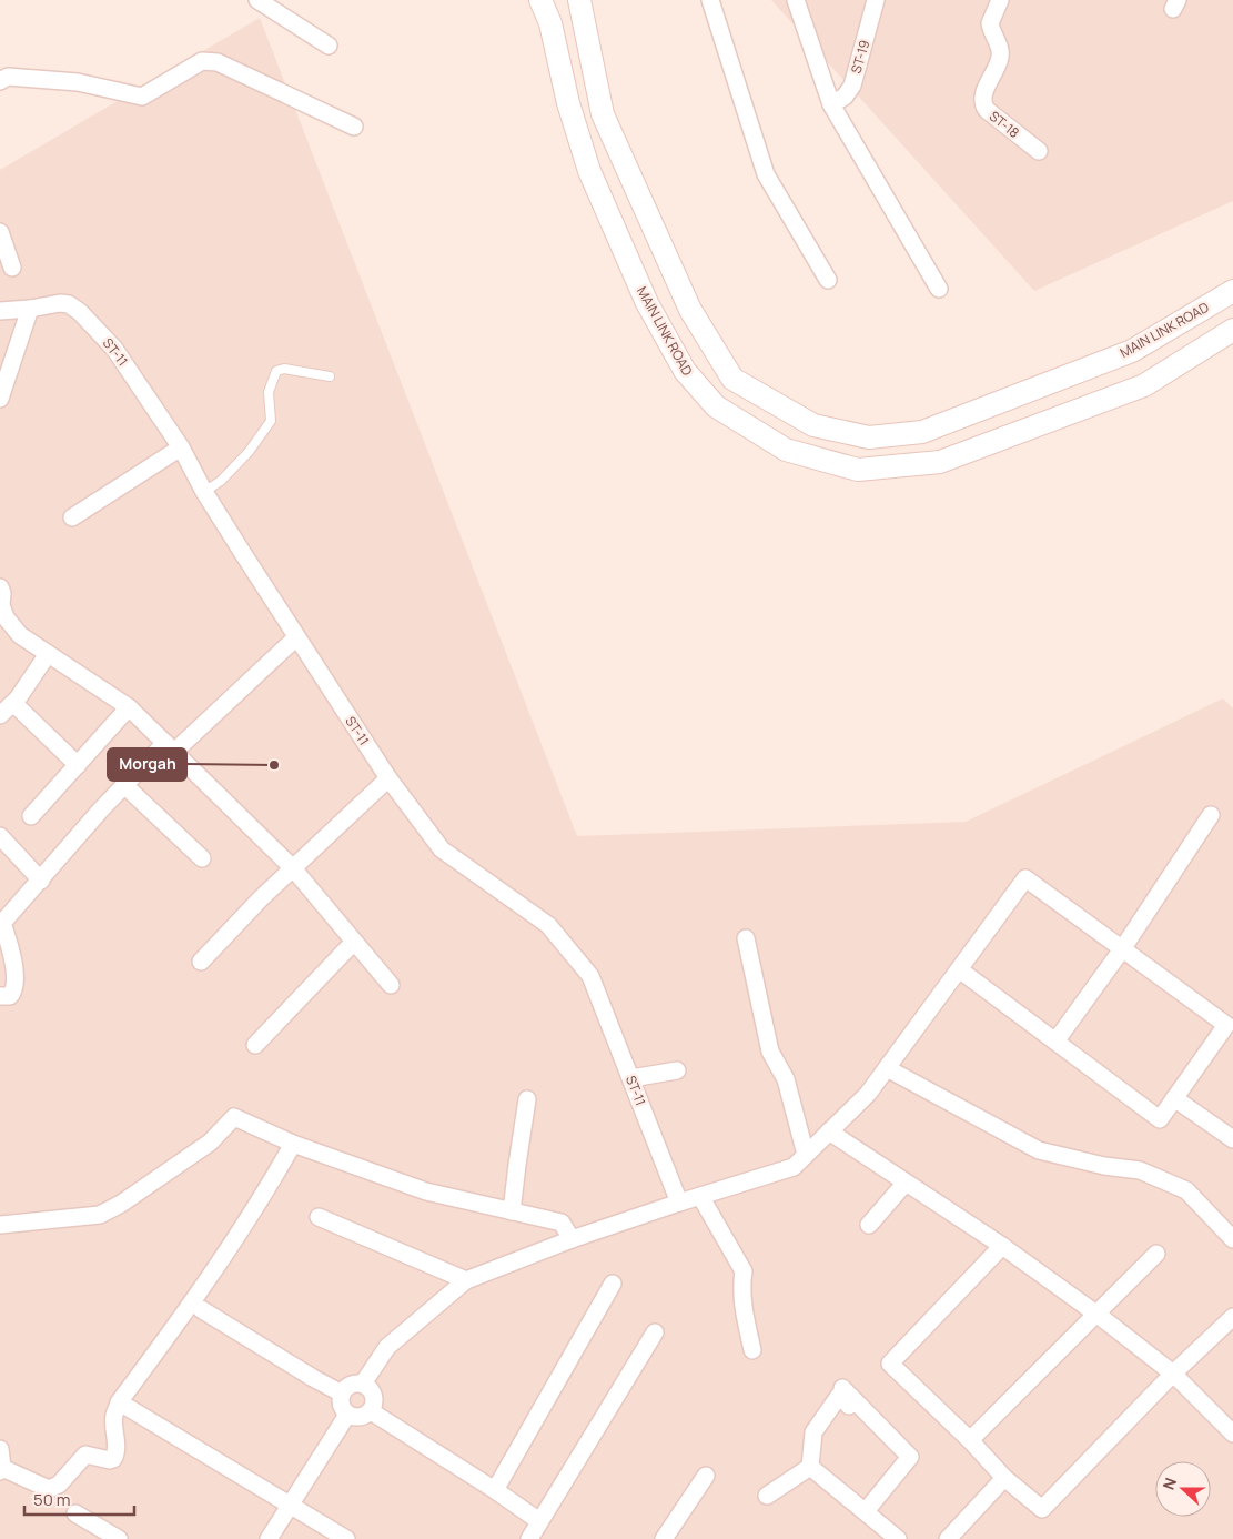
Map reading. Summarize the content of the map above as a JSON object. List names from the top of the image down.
{
  "streets": {
    "street": [
      "ST-19",
      "ST-18",
      "MAIN LINK ROAD",
      "ST-11"
    ]
  },
  "places": ["Morgah"],
  "scale_bar": "50 m",
  "north": "left"
}
